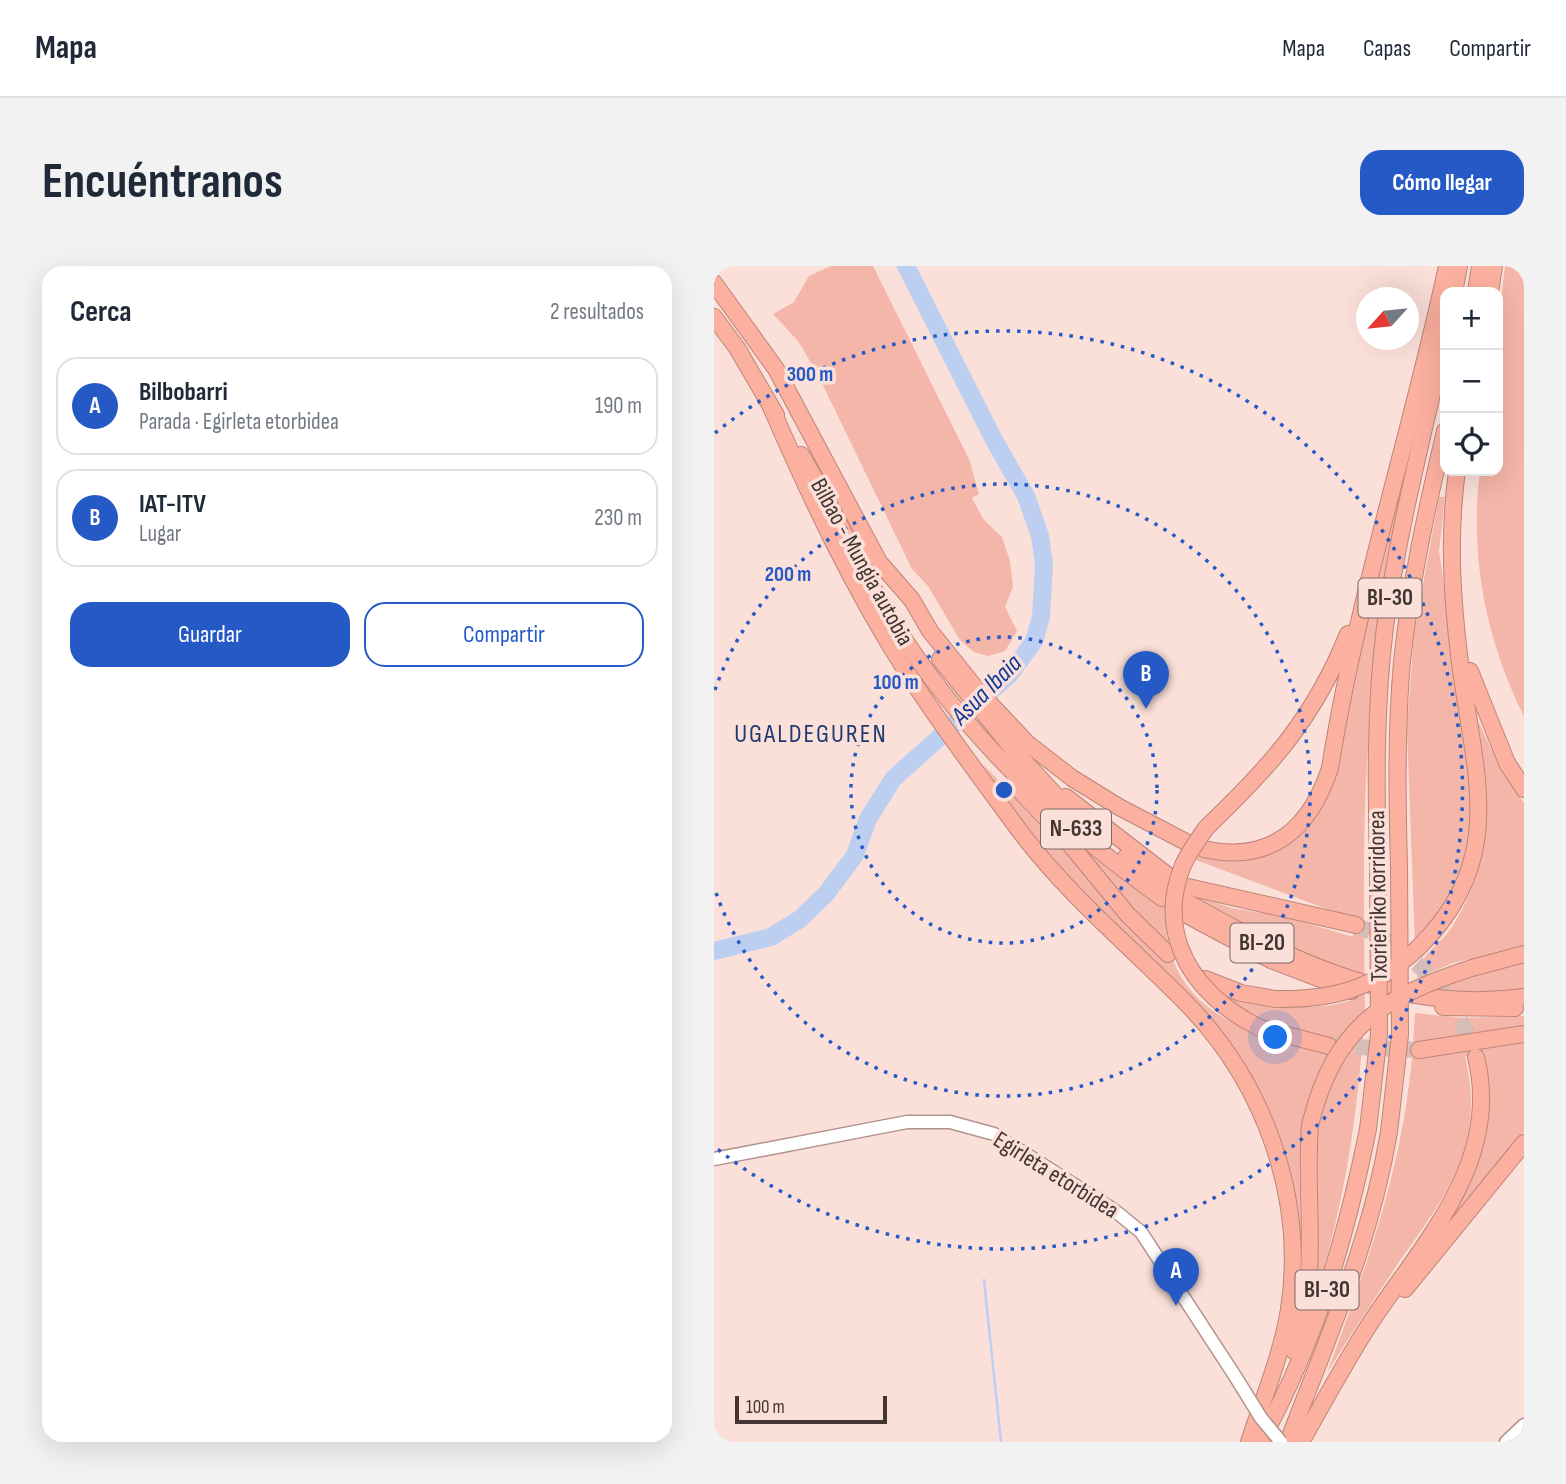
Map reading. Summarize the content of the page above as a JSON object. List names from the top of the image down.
{
  "streets": {
    "highway": [
      "Bilbao - Mungia autobia",
      "BI-30",
      "N-633",
      "Txorierriko korridorea",
      "BI-20"
    ],
    "street": ["Egirleta etorbidea"]
  },
  "districts": ["UGALDEGUREN"],
  "water": ["Asua Ibaia"],
  "scale_bar": "100 m",
  "north": "bottom left",
  "page": {
    "header": "Mapa",
    "nav": ["Mapa", "Capas", "Compartir"],
    "buttons": [
      "Cómo llegar",
      ["Guardar", "Compartir"]
    ],
    "title": "Encuéntranos",
    "heading": ["Cerca", "2 resultados"],
    "map_buttons": ["+", "−"],
    "list": [
      {
        "mark": "A",
        "name": "Bilbobarri",
        "note": "Parada · Egirleta etorbidea",
        "value": "190 m"
      },
      {
        "mark": "B",
        "name": "IAT-ITV",
        "note": "Lugar",
        "value": "230 m"
      }
    ],
    "pins": ["B", "A"],
    "scale": "100 m"
  },
  "rings": ["300 m", "200 m", "100 m"]
}
